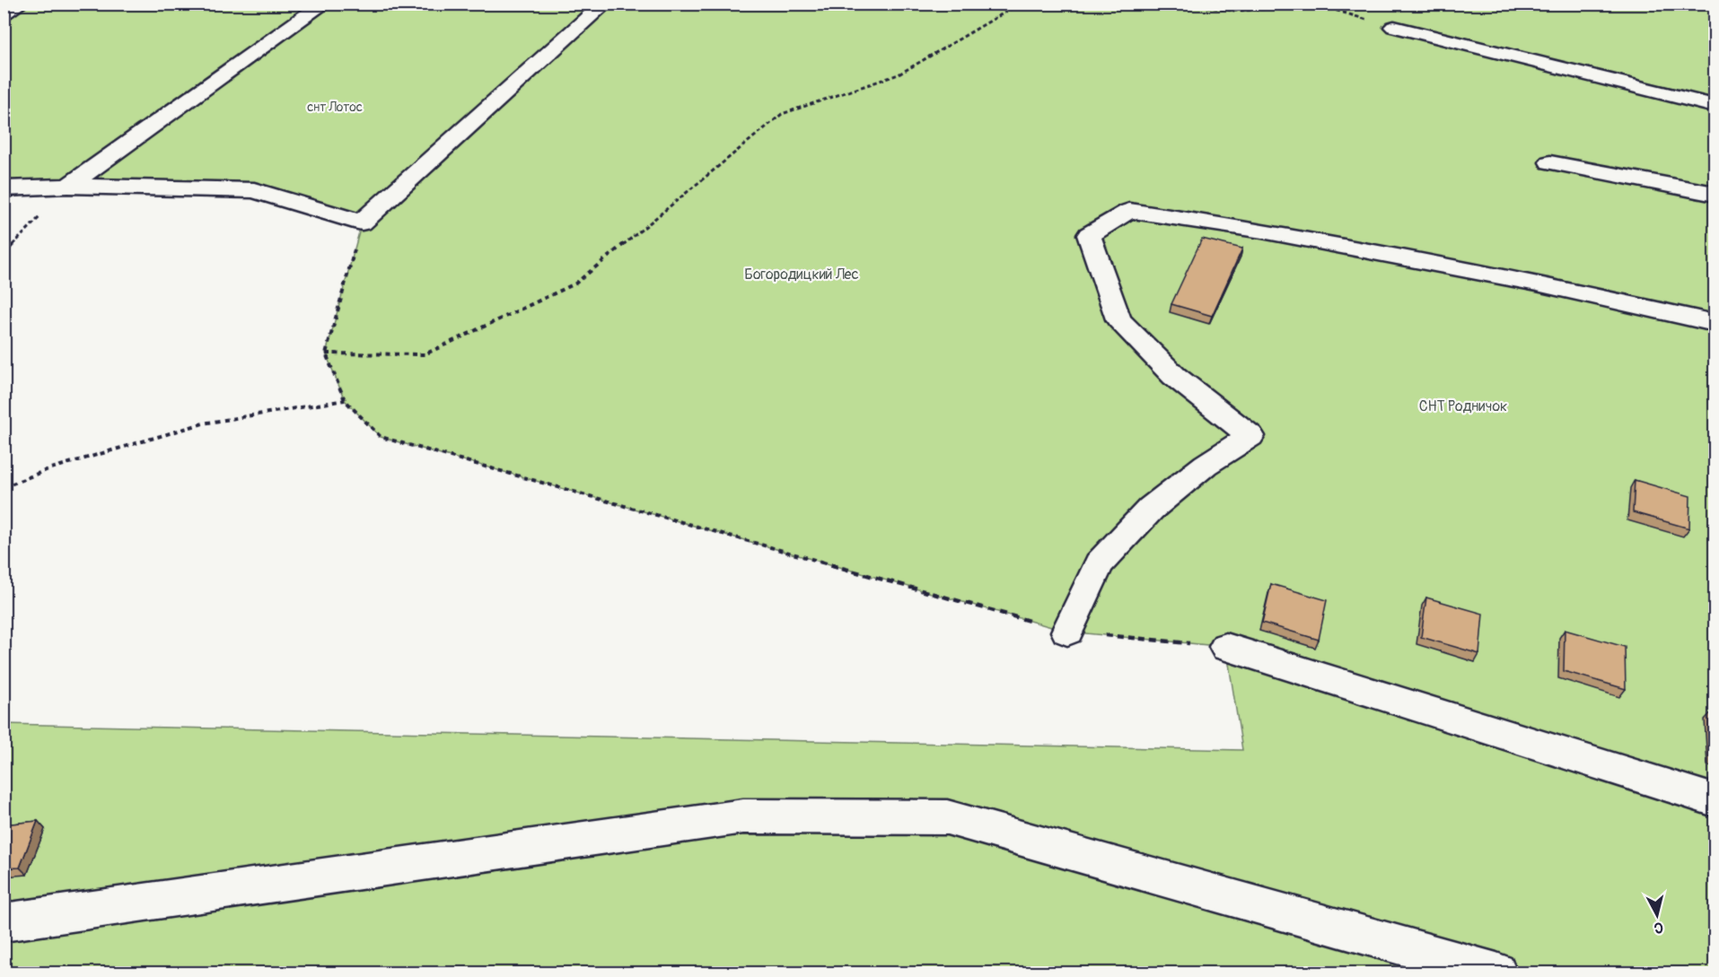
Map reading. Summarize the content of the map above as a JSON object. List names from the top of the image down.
{
  "parks": ["снт Лотос", "Богородицкий Лес", "СНТ Родничок"],
  "north": "bottom"
}
